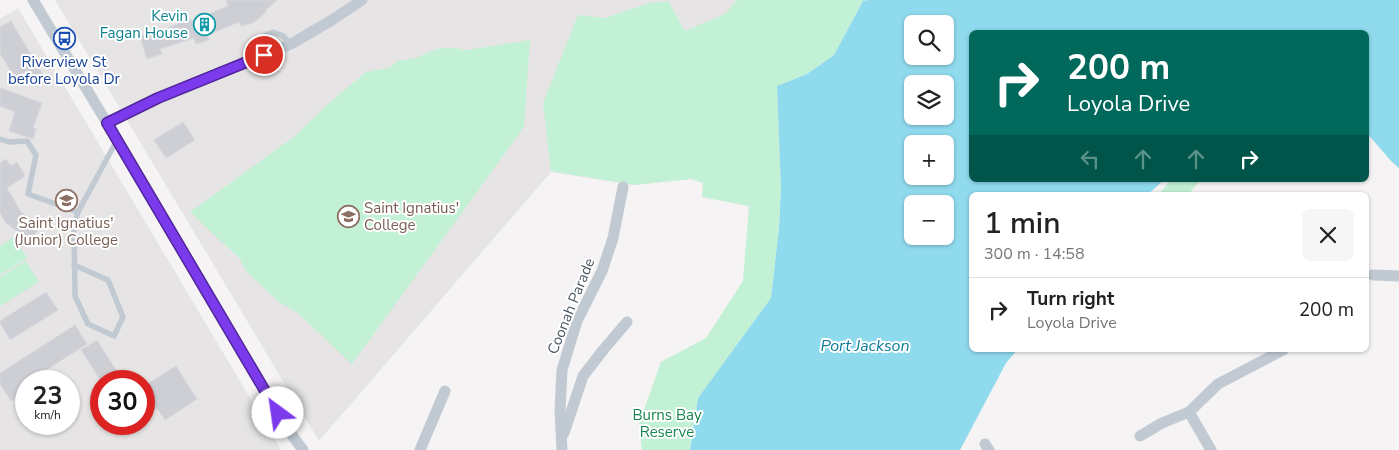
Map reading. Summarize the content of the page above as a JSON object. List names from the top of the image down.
{
  "streets": {
    "street": ["Coonah Parade"]
  },
  "water": ["Port Jackson"],
  "parks": ["Burns Bay Reserve"],
  "places": {
    "building": ["Kevin Fagan House"],
    "bus stop": ["Riverview St before Loyola Dr"],
    "school or university": ["Saint Ignatius' (Junior) College", "Saint Ignatius' College"]
  },
  "page": {
    "map_buttons": ["+", "−"],
    "turn": ["200 m", "Loyola Drive"],
    "heading": ["1 min", "300 m · 14:58"],
    "list": [
      {
        "name": "Turn right",
        "note": "Loyola Drive",
        "value": "200 m"
      }
    ],
    "speed": "23 km/h",
    "limit": "30"
  }
}
